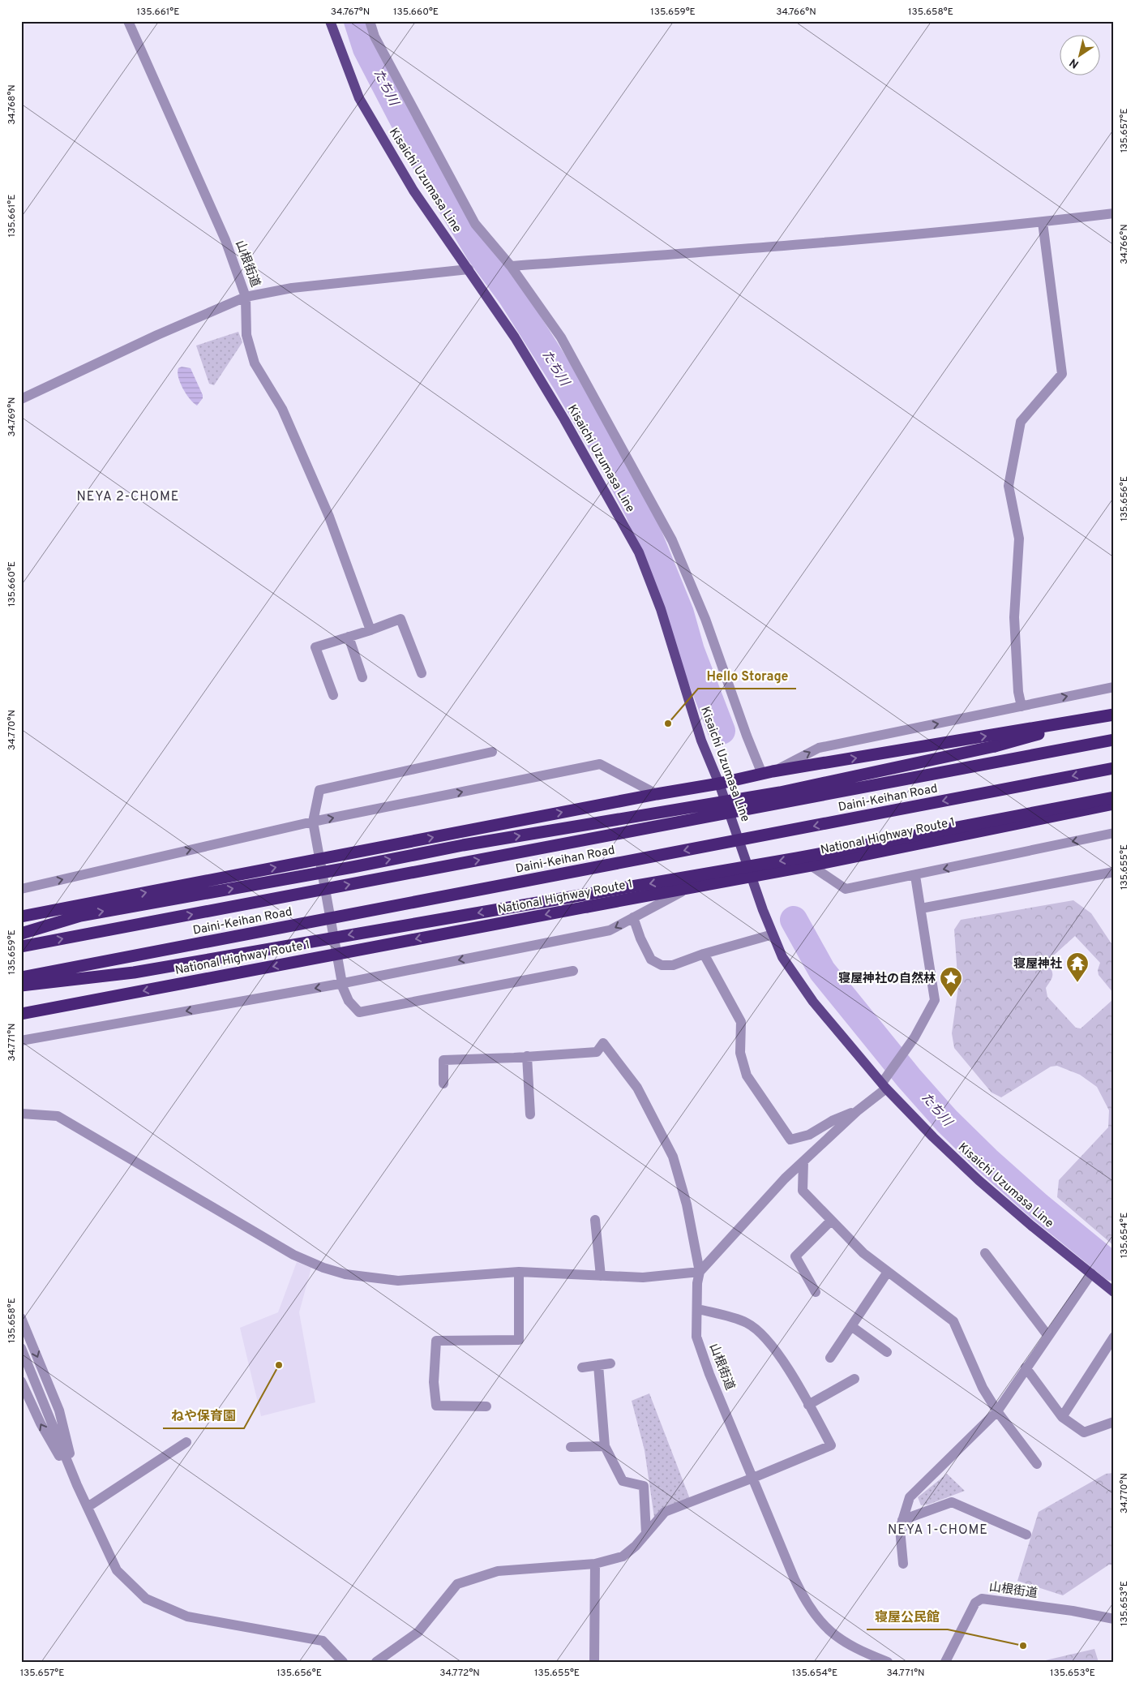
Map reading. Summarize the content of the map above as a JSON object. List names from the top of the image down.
{
  "streets": {
    "highway": ["Daini-Keihan Road", "National Highway Route 1"],
    "main road": ["Kisaichi Uzumasa Line"],
    "street": ["山根街道"]
  },
  "crossings": [
    ["Kisaichi Uzumasa Line", "National Highway Route 1"]
  ],
  "districts": ["NEYA 2-CHOME", "NEYA 1-CHOME"],
  "water": ["たち川"],
  "places": {
    "other": ["Hello Storage", "ねや保育園", "寝屋公民館"],
    "temple": ["寝屋神社"],
    "place": ["寝屋神社の自然林"]
  },
  "north": "bottom left",
  "coordinates": [
    "135.661°E",
    "34.767°N",
    "135.660°E",
    "135.659°E",
    "34.766°N",
    "135.658°E",
    "34.768°N",
    "135.657°E",
    "34.769°N",
    "135.656°E",
    "34.770°N",
    "135.655°E",
    "34.771°N",
    "135.654°E",
    "135.653°E",
    "34.772°N"
  ]
}
